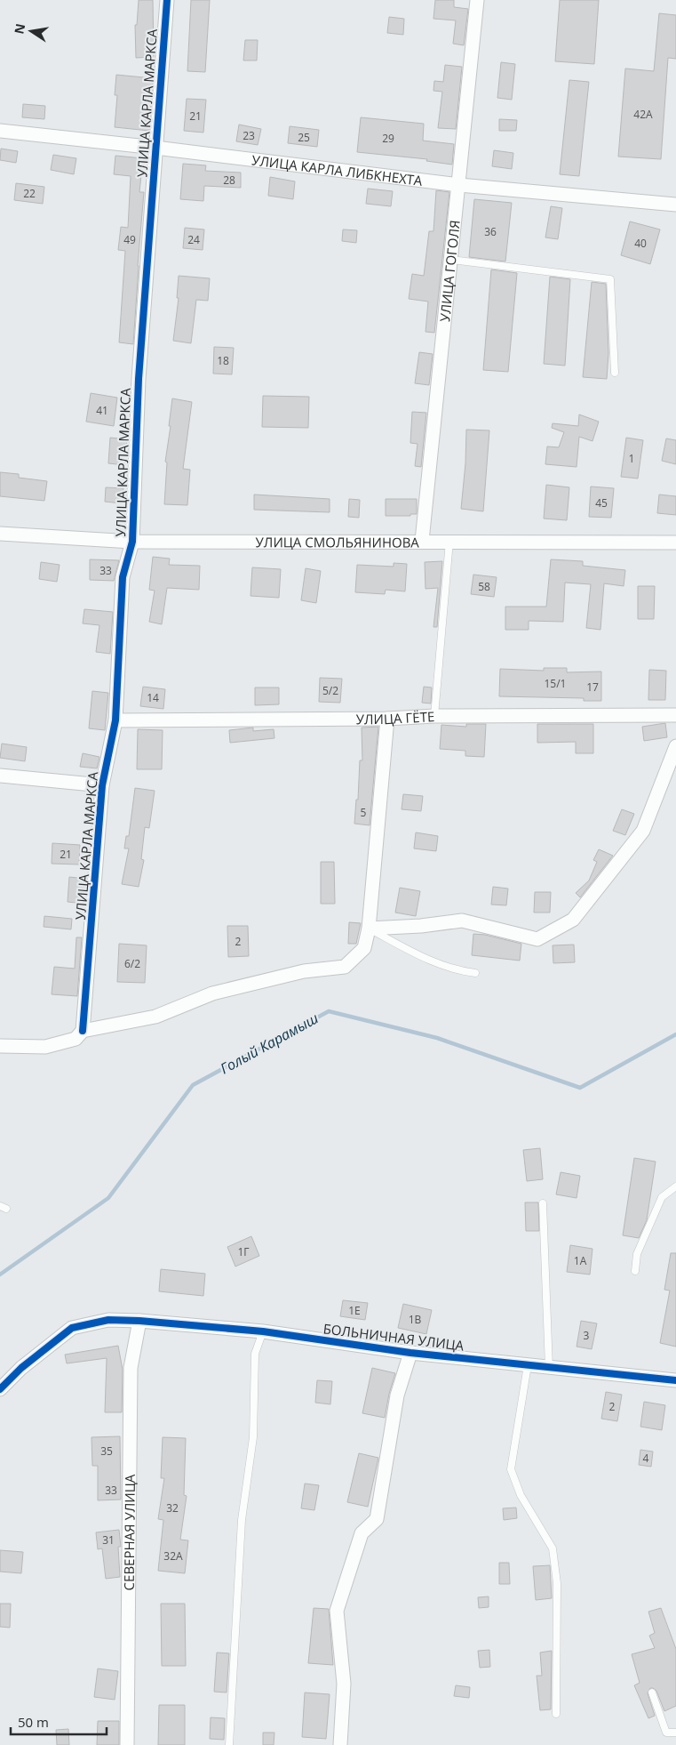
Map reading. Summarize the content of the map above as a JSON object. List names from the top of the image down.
{
  "streets": {
    "street": [
      "УЛИЦА КАРЛА МАРКСА",
      "УЛИЦА КАРЛА ЛИБКНЕХТА",
      "УЛИЦА ГОГОЛЯ",
      "УЛИЦА СМОЛЬЯНИНОВА",
      "УЛИЦА ГЁТЕ",
      "БОЛЬНИЧНАЯ УЛИЦА",
      "СЕВЕРНАЯ УЛИЦА"
    ]
  },
  "crossings": [
    ["УЛИЦА КАРЛА МАРКСА", "УЛИЦА КАРЛА ЛИБКНЕХТА"],
    ["УЛИЦА КАРЛА МАРКСА", "УЛИЦА СМОЛЬЯНИНОВА"],
    ["УЛИЦА КАРЛА МАРКСА", "УЛИЦА ГЁТЕ"],
    ["УЛИЦА КАРЛА ЛИБКНЕХТА", "УЛИЦА ГОГОЛЯ"],
    ["УЛИЦА ГОГОЛЯ", "УЛИЦА СМОЛЬЯНИНОВА"],
    ["БОЛЬНИЧНАЯ УЛИЦА", "СЕВЕРНАЯ УЛИЦА"]
  ],
  "water": ["Голый Карамыш"],
  "house_numbers": [
    "42А",
    "21",
    "23",
    "25",
    "29",
    "28",
    "22",
    "36",
    "49",
    "24",
    "40",
    "18",
    "41",
    "1",
    "45",
    "33",
    "58",
    "15/1",
    "17",
    "5/2",
    "14",
    "5",
    "21",
    "2",
    "6/2",
    "1Г",
    "1А",
    "1Е",
    "1В",
    "3",
    "2",
    "35",
    "4",
    "33",
    "32",
    "31",
    "32А"
  ],
  "scale_bar": "50 m",
  "north": "left"
}
